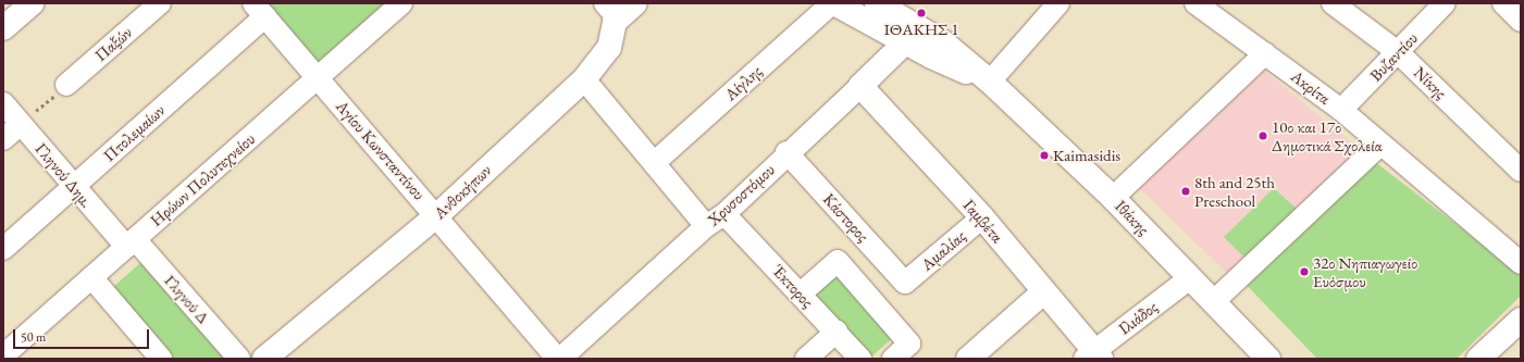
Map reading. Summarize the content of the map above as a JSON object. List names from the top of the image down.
{
  "streets": {
    "street": [
      "Παξών",
      "Βυζαντίου",
      "Αίγλης",
      "Νίκης",
      "Ακρίτα",
      "Πτολεμαίων",
      "Αγίου Κωνσταντίνου",
      "Γληνού Δημ.",
      "Ηρώων Πολυτεχνείου",
      "Ανθοκήπων",
      "Χρυσοστόμου",
      "Κάστορος",
      "Ιθάκης",
      "Γαμβέτα",
      "Αμαλίας",
      "Έκτορος",
      "Γληνού Δ",
      "Ιλιάδος"
    ]
  },
  "crossings": [
    ["Βυζαντίου", "Νίκης"],
    ["Βυζαντίου", "Ακρίτα"],
    ["Αίγλης", "Ιθάκης"],
    ["Πτολεμαίων", "Αγίου Κωνσταντίνου"],
    ["Πτολεμαίων", "Γληνού Δημ."],
    ["Αγίου Κωνσταντίνου", "Ηρώων Πολυτεχνείου"],
    ["Αγίου Κωνσταντίνου", "Ανθοκήπων"],
    ["Αγίου Κωνσταντίνου", "Χρυσοστόμου"],
    ["Γληνού Δημ.", "Ηρώων Πολυτεχνείου"],
    ["Γληνού Δημ.", "Γληνού Δ"],
    ["Ηρώων Πολυτεχνείου", "Γληνού Δ"],
    ["Χρυσοστόμου", "Κάστορος"],
    ["Χρυσοστόμου", "Ιθάκης"],
    ["Χρυσοστόμου", "Γαμβέτα"],
    ["Χρυσοστόμου", "Έκτορος"],
    ["Κάστορος", "Αμαλίας"],
    ["Ιθάκης", "Ιλιάδος"],
    ["Γαμβέτα", "Αμαλίας"],
    ["Γαμβέτα", "Ιλιάδος"]
  ],
  "places": [
    "ΙΘΑΚΗΣ 1",
    "10ο και 17ο Δημοτικά Σχολεία",
    "Kaimasidis",
    "8th and 25th Preschool",
    "32ο Νηπιαγωγείο Ευόσμου"
  ],
  "scale_bar": "50 m"
}
